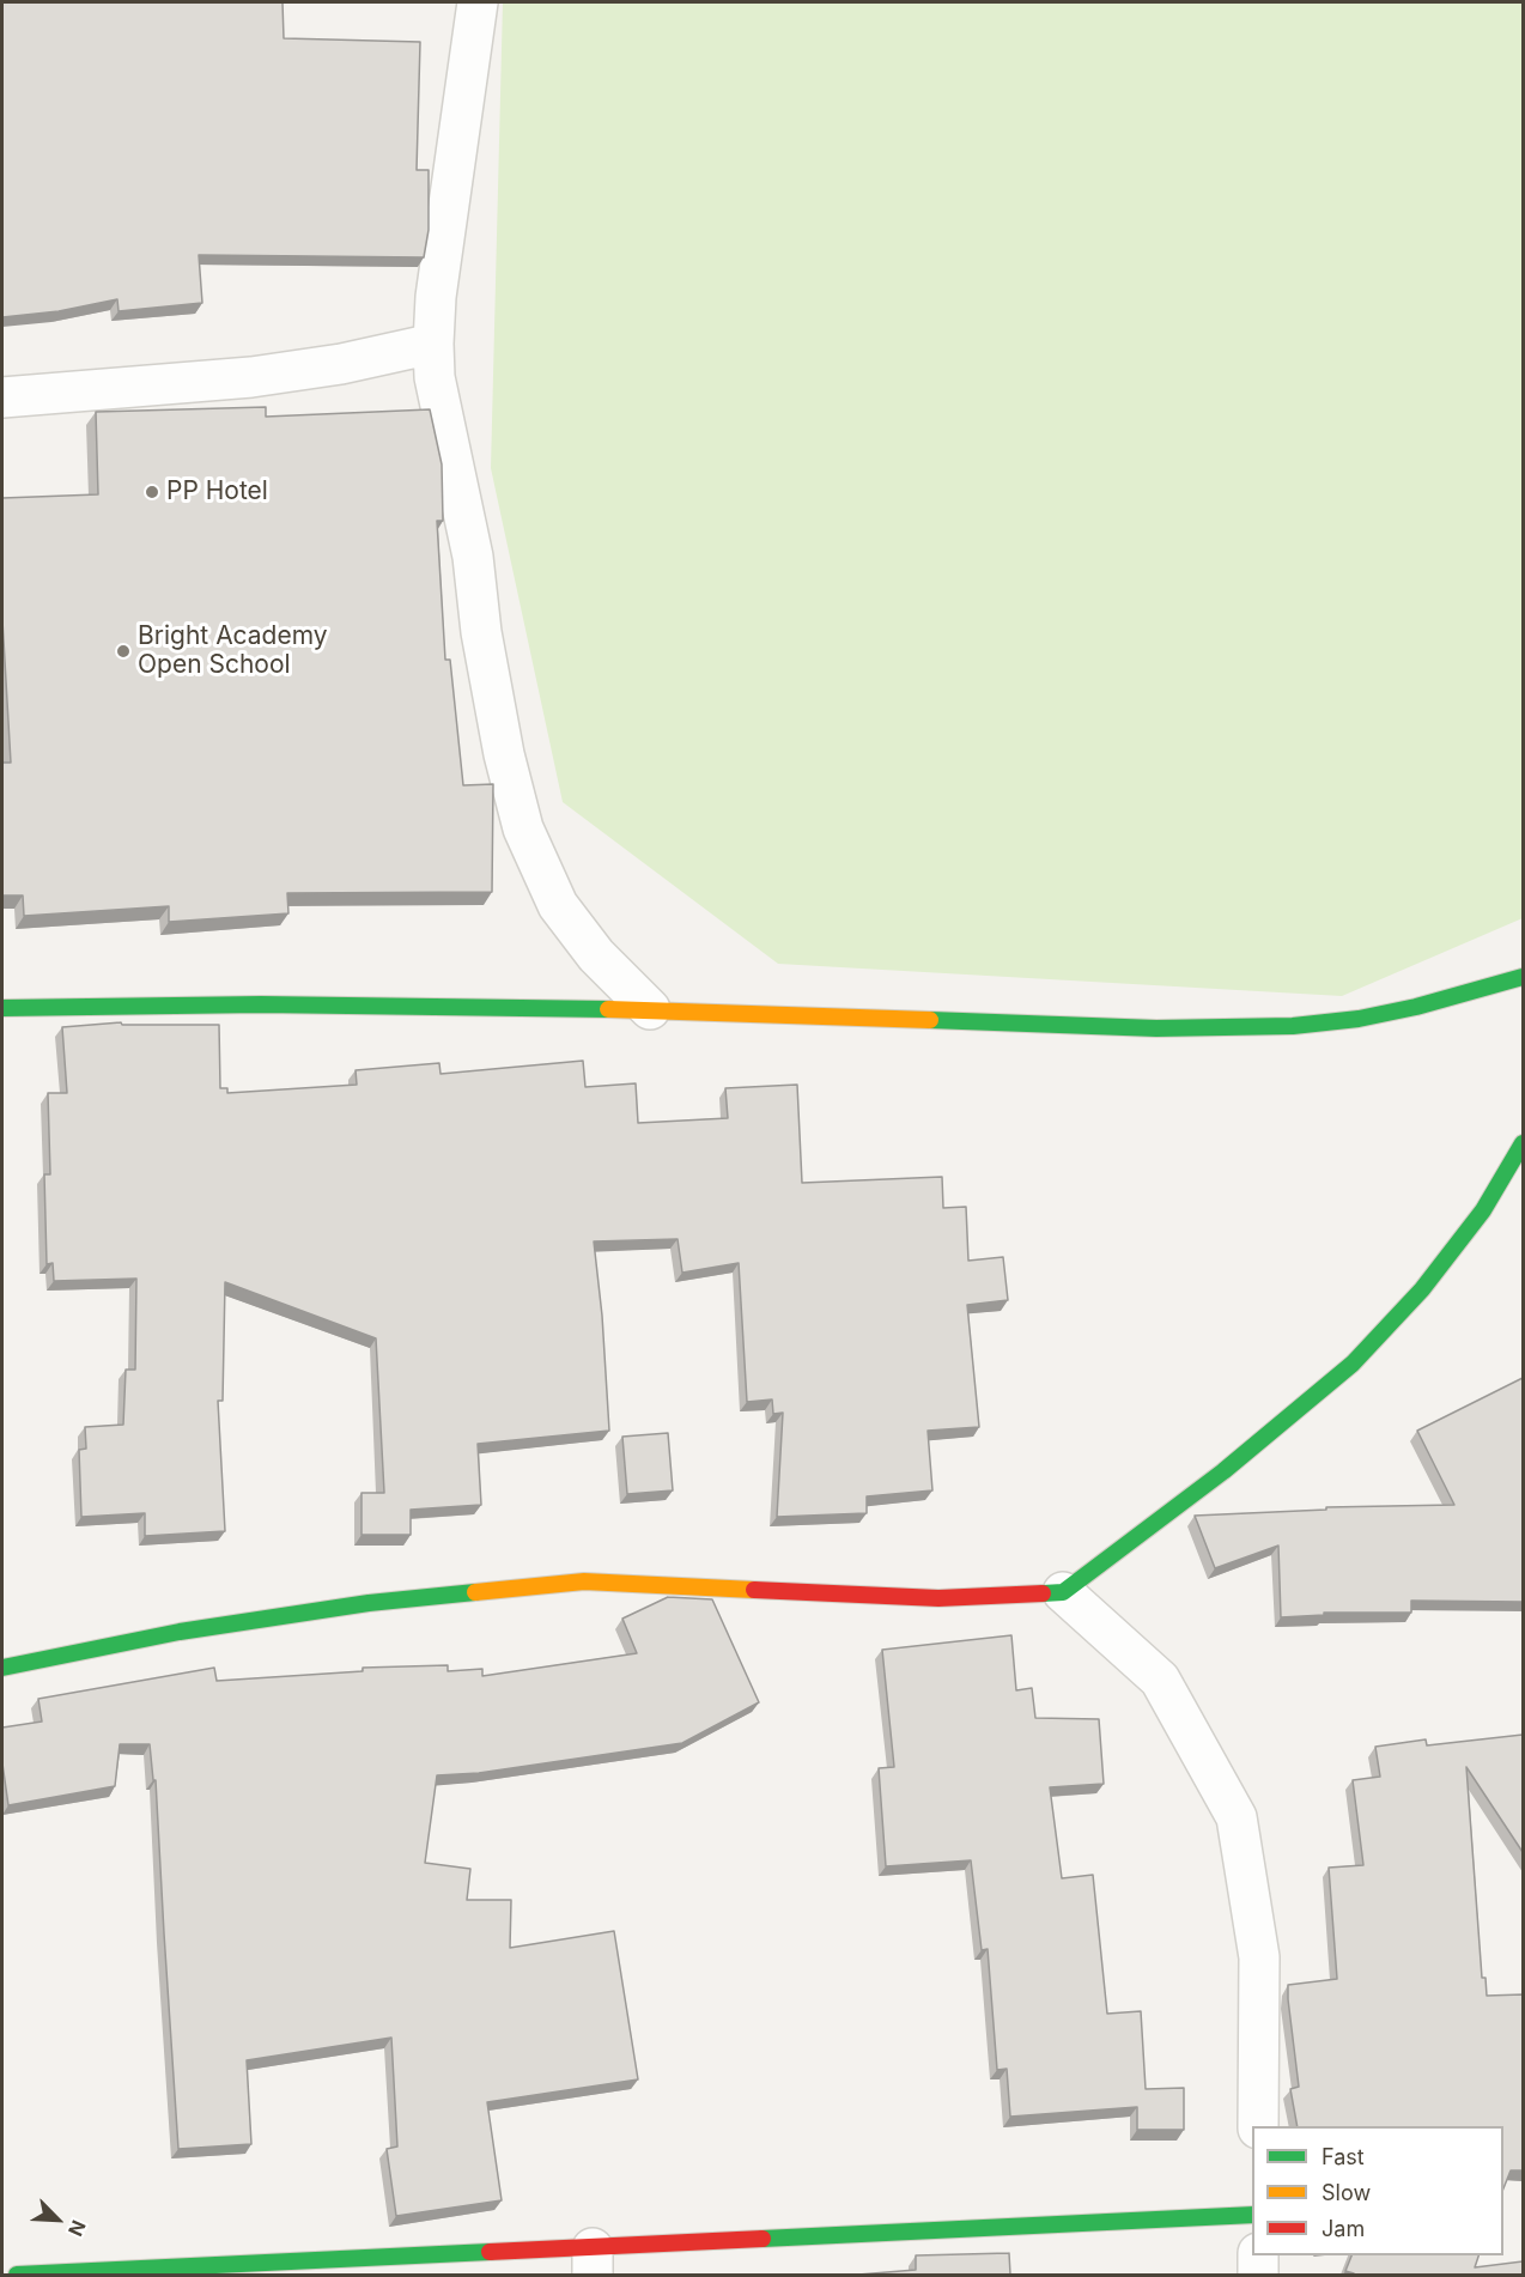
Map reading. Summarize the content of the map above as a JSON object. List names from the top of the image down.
{
  "places": ["PP Hotel", "Bright Academy Open School"],
  "legend": ["Fast", "Slow", "Jam"],
  "north": "bottom right"
}
